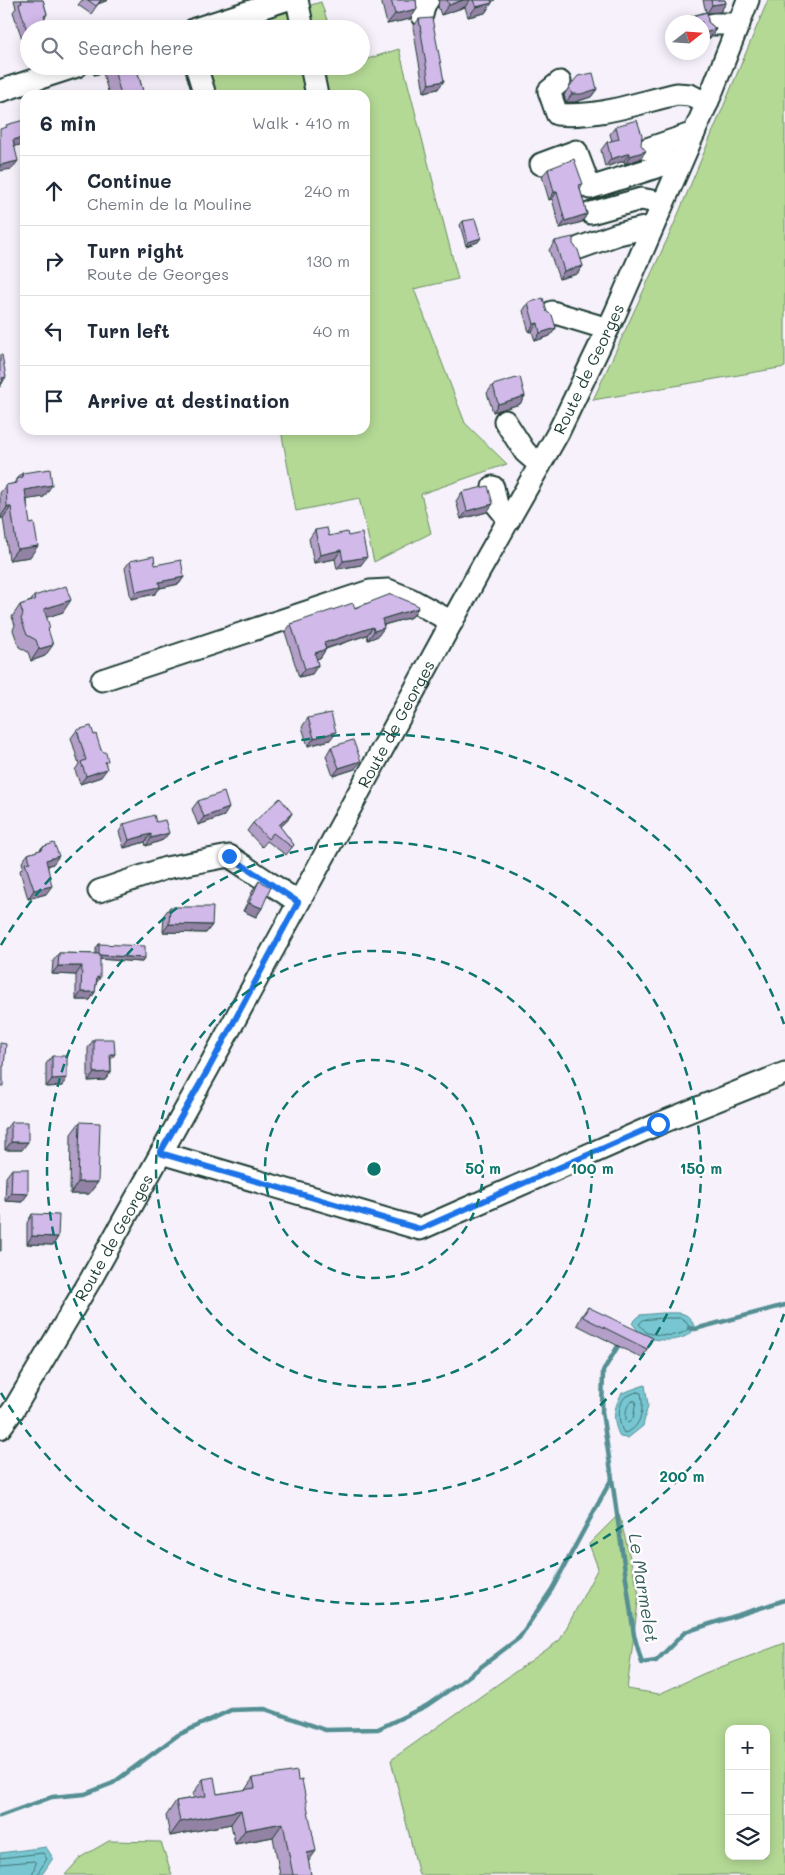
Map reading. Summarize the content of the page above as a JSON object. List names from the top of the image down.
{
  "streets": {
    "street": ["Route de Georges"]
  },
  "water": ["Le Marmelet"],
  "north": "right",
  "page": {
    "search": "Search here",
    "heading": ["6 min", "Walk · 410 m"],
    "list": [
      ["Continue", "Chemin de la Mouline", "240 m"],
      ["Turn right", "Route de Georges", "130 m"],
      ["Turn left", "40 m"],
      "Arrive at destination"
    ],
    "map_buttons": ["+", "−"]
  },
  "rings": [
    "50 m",
    "100 m",
    "150 m",
    "200 m"
  ]
}
